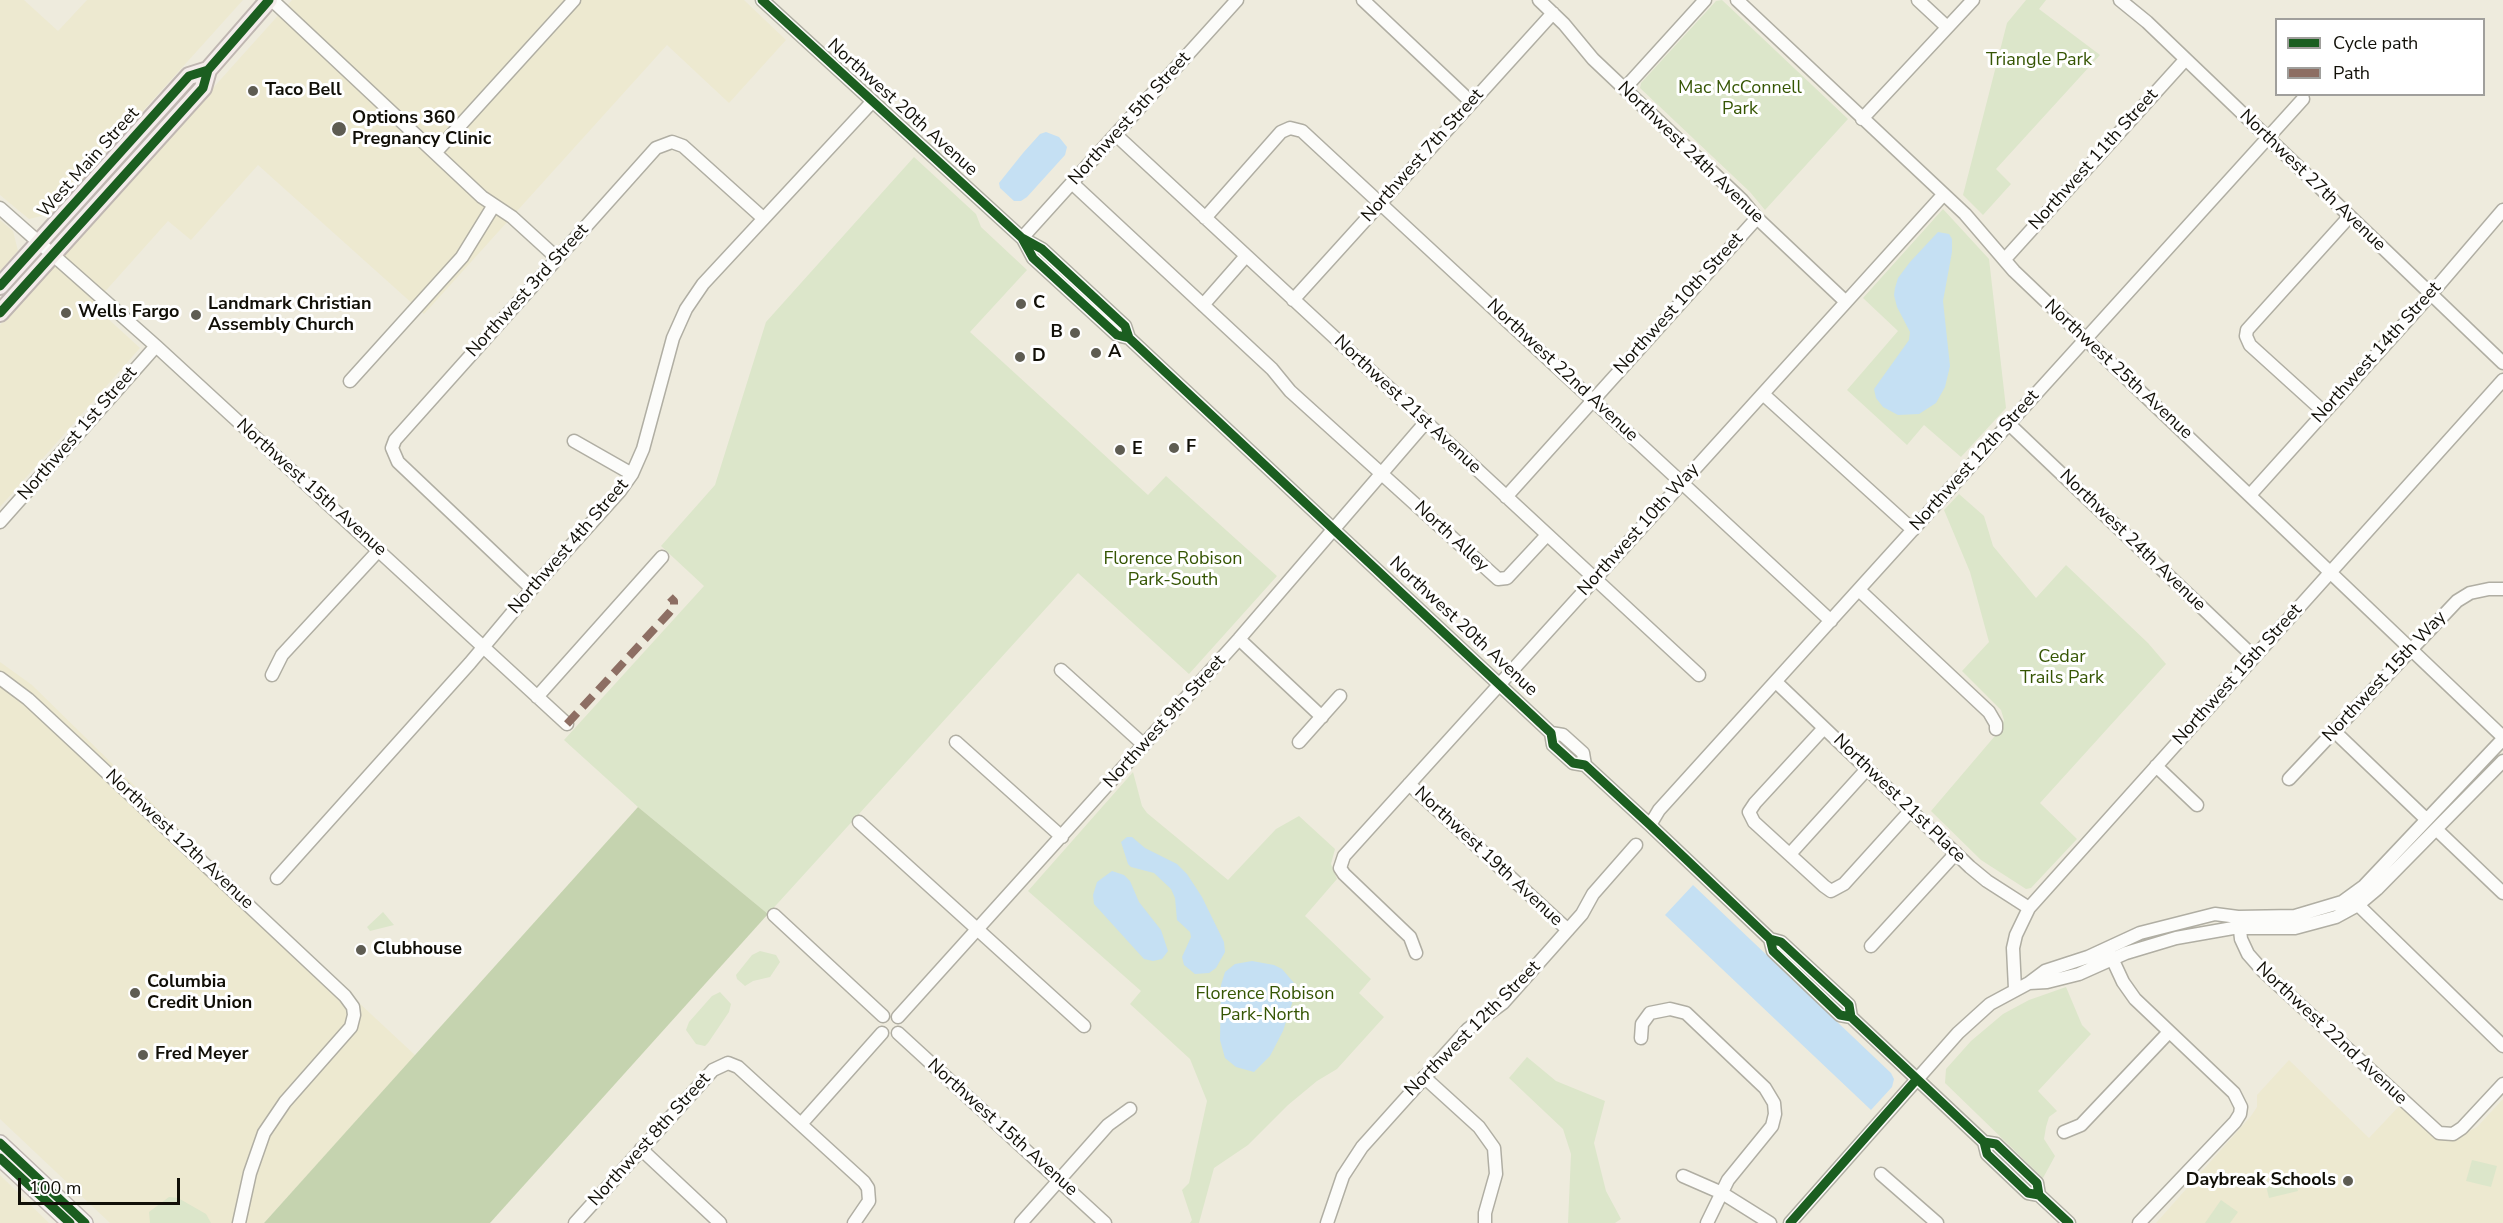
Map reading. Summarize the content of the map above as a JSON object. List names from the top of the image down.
{
  "streets": {
    "highway": ["West Main Street"],
    "street": [
      "Northwest 20th Avenue",
      "Northwest 5th Street",
      "Northwest 24th Avenue",
      "Northwest 7th Street",
      "Northwest 11th Street",
      "Northwest 27th Avenue",
      "Northwest 3rd Street",
      "Northwest 10th Street",
      "Northwest 14th Street",
      "Northwest 25th Avenue",
      "Northwest 22nd Avenue",
      "Northwest 21st Avenue",
      "Northwest 1st Street",
      "Northwest 12th Street",
      "Northwest 15th Avenue",
      "Northwest 10th Way",
      "North Alley",
      "Northwest 4th Street",
      "Northwest 15th Street",
      "Northwest 15th Way",
      "Northwest 9th Street",
      "Northwest 21st Place",
      "Northwest 12th Avenue",
      "Northwest 19th Avenue",
      "Northwest 8th Street"
    ]
  },
  "crossings": [
    ["Northwest 20th Avenue", "Northwest 5th Street"],
    ["Northwest 20th Avenue", "Northwest 12th Street"],
    ["Northwest 20th Avenue", "Northwest 10th Way"],
    ["Northwest 20th Avenue", "Northwest 4th Street"],
    ["Northwest 20th Avenue", "Northwest 9th Street"],
    ["Northwest 5th Street", "Northwest 21st Avenue"],
    ["Northwest 5th Street", "North Alley"],
    ["Northwest 24th Avenue", "Northwest 7th Street"],
    ["Northwest 24th Avenue", "Northwest 10th Street"],
    ["Northwest 24th Avenue", "Northwest 12th Street"],
    ["Northwest 24th Avenue", "Northwest 10th Way"],
    ["Northwest 24th Avenue", "Northwest 15th Street"],
    ["Northwest 7th Street", "Northwest 22nd Avenue"],
    ["Northwest 7th Street", "Northwest 21st Avenue"],
    ["Northwest 11th Street", "Northwest 27th Avenue"],
    ["Northwest 11th Street", "Northwest 25th Avenue"],
    ["West Main Street", "Northwest 15th Avenue"],
    ["Northwest 27th Avenue", "Northwest 14th Street"],
    ["Northwest 27th Avenue", "Northwest 12th Street"],
    ["Northwest 3rd Street", "Northwest 4th Street"],
    ["Northwest 10th Street", "Northwest 22nd Avenue"],
    ["Northwest 10th Street", "Northwest 21st Avenue"],
    ["Northwest 14th Street", "Northwest 25th Avenue"],
    ["Northwest 25th Avenue", "Northwest 12th Street"],
    ["Northwest 25th Avenue", "Northwest 10th Way"],
    ["Northwest 25th Avenue", "Northwest 15th Street"],
    ["Northwest 25th Avenue", "Northwest 15th Way"],
    ["Northwest 22nd Avenue", "Northwest 21st Avenue"],
    ["Northwest 22nd Avenue", "Northwest 12th Street"],
    ["Northwest 22nd Avenue", "Northwest 10th Way"],
    ["Northwest 21st Avenue", "Northwest 10th Way"],
    ["Northwest 21st Avenue", "North Alley"],
    ["Northwest 21st Avenue", "Northwest 9th Street"],
    ["Northwest 1st Street", "Northwest 15th Avenue"],
    ["Northwest 12th Street", "Northwest 21st Place"],
    ["Northwest 12th Street", "Northwest 19th Avenue"],
    ["Northwest 15th Avenue", "Northwest 4th Street"],
    ["Northwest 15th Avenue", "Northwest 9th Street"],
    ["Northwest 10th Way", "Northwest 19th Avenue"],
    ["North Alley", "Northwest 9th Street"],
    ["Northwest 15th Street", "Northwest 21st Place"]
  ],
  "parks": [
    "Triangle Park",
    "Mac McConnell Park",
    "Florence Robison Park-South",
    "Cedar Trails Park",
    "Florence Robison Park-North"
  ],
  "places": [
    "Taco Bell",
    "Options 360 Pregnancy Clinic",
    "C",
    "Wells Fargo",
    "Landmark Christian Assembly Church",
    "B",
    "A",
    "D",
    "F",
    "E",
    "Clubhouse",
    "Columbia Credit Union",
    "Fred Meyer",
    "Daybreak Schools"
  ],
  "legend": ["Cycle path", "Path"],
  "scale_bar": "100 m"
}
